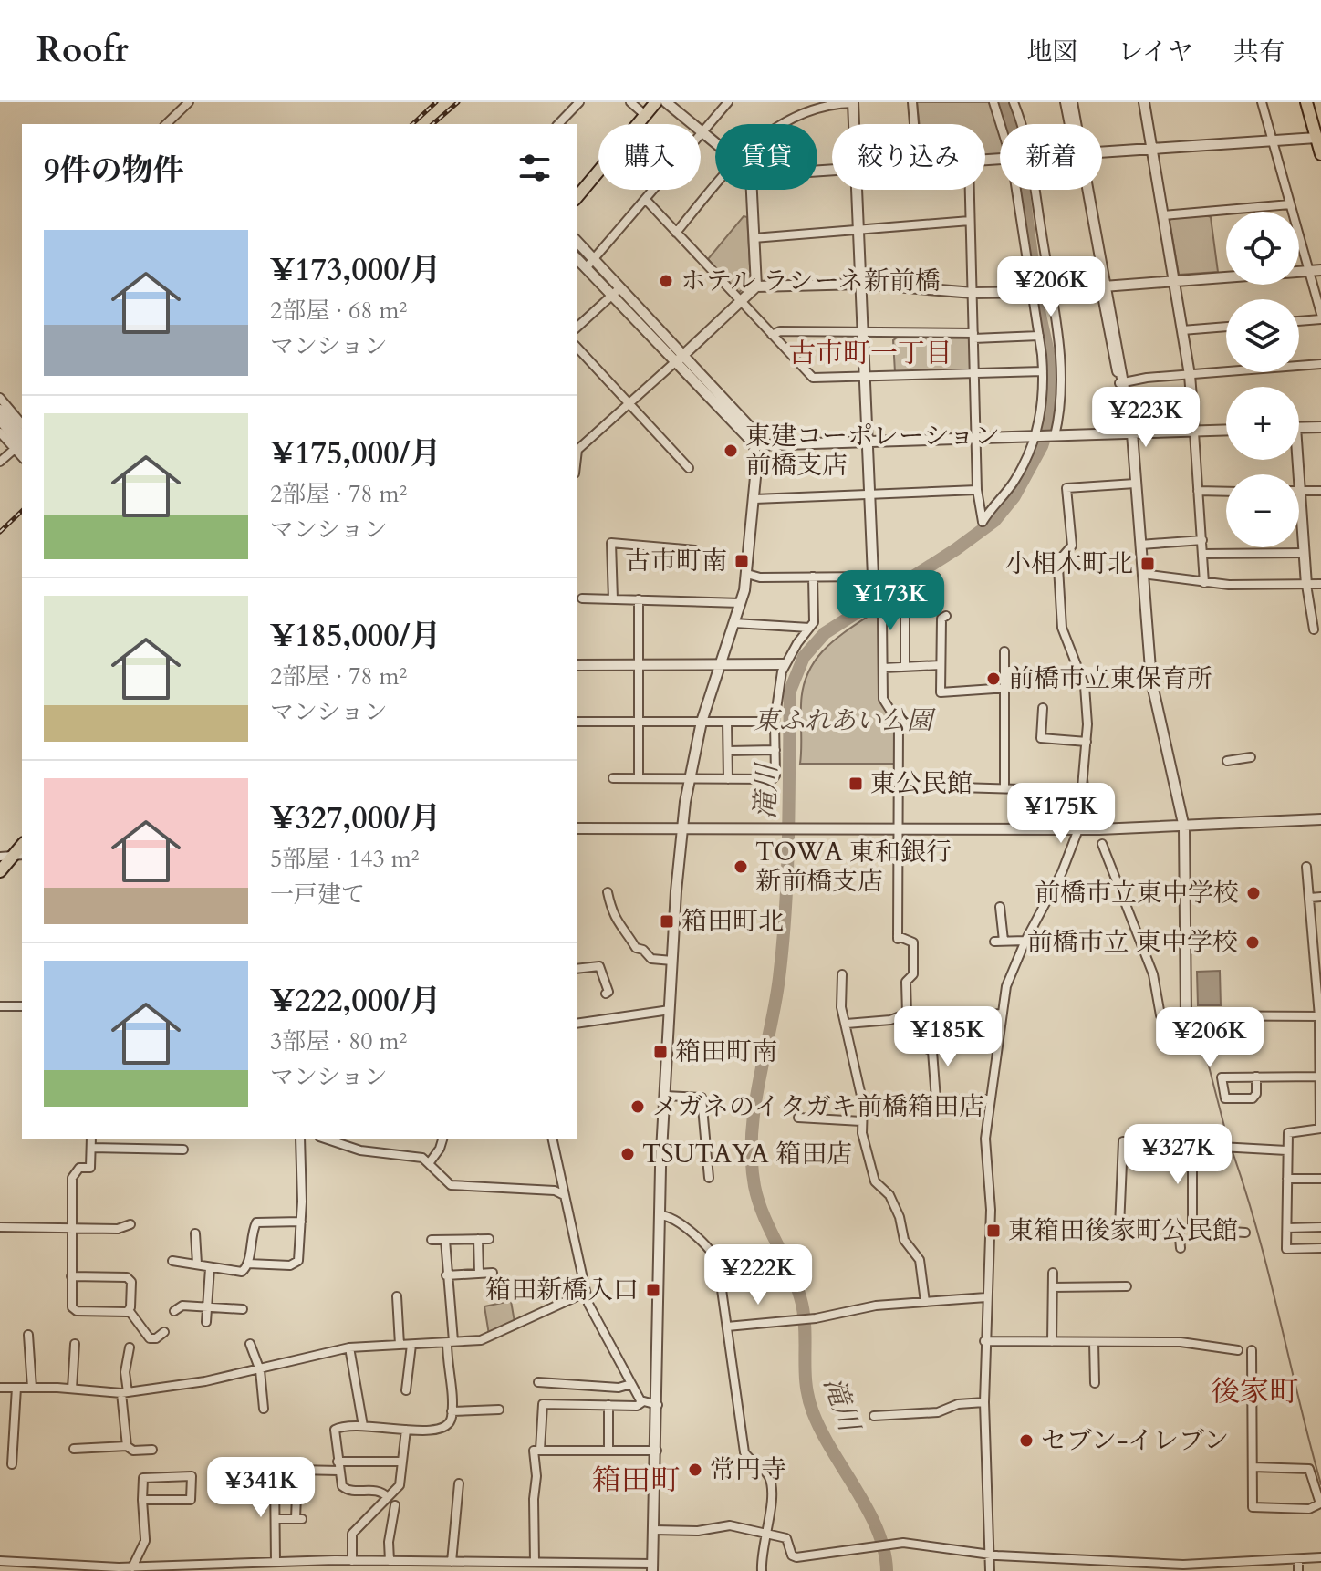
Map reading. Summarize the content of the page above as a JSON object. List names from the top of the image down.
{
  "districts": ["古市町一丁目", "後家町", "箱田町"],
  "water": ["滝川"],
  "parks": ["東ふれあい公園"],
  "places": {
    "other": [
      "ホテル ラシーネ新前橋",
      "東建コーポレーション 前橋支店",
      "前橋市立東保育所",
      "TOWA 東和銀行 新前橋支店",
      "前橋市立東中学校",
      "前橋市立 東中学校",
      "メガネのイタガキ前橋箱田店",
      "TSUTAYA 箱田店",
      "セブン-イレブン",
      "常円寺"
    ],
    "transit": [
      "古市町南",
      "小相木町北",
      "東公民館",
      "箱田町北",
      "箱田町南",
      "東箱田後家町公民館",
      "箱田新橋入口"
    ]
  },
  "page": {
    "header": "Roofr",
    "nav": ["地図", "レイヤ", "共有"],
    "chip": [
      "購入",
      "賃貸",
      "絞り込み",
      "新着"
    ],
    "heading": "9件の物件",
    "map_buttons": ["+", "−"],
    "list": [
      {
        "name": "¥173,000/月",
        "note": "2部屋 · 68 m² · マンション"
      },
      {
        "name": "¥175,000/月",
        "note": "2部屋 · 78 m² · マンション"
      },
      {
        "name": "¥185,000/月",
        "note": "2部屋 · 78 m² · マンション"
      },
      {
        "name": "¥327,000/月",
        "note": "5部屋 · 143 m² · 一戸建て"
      },
      {
        "name": "¥222,000/月",
        "note": "3部屋 · 80 m² · マンション"
      }
    ],
    "price": [
      "¥206K",
      "¥223K",
      "¥173K",
      "¥175K",
      "¥185K",
      "¥206K",
      "¥327K",
      "¥222K",
      "¥341K"
    ]
  }
}
